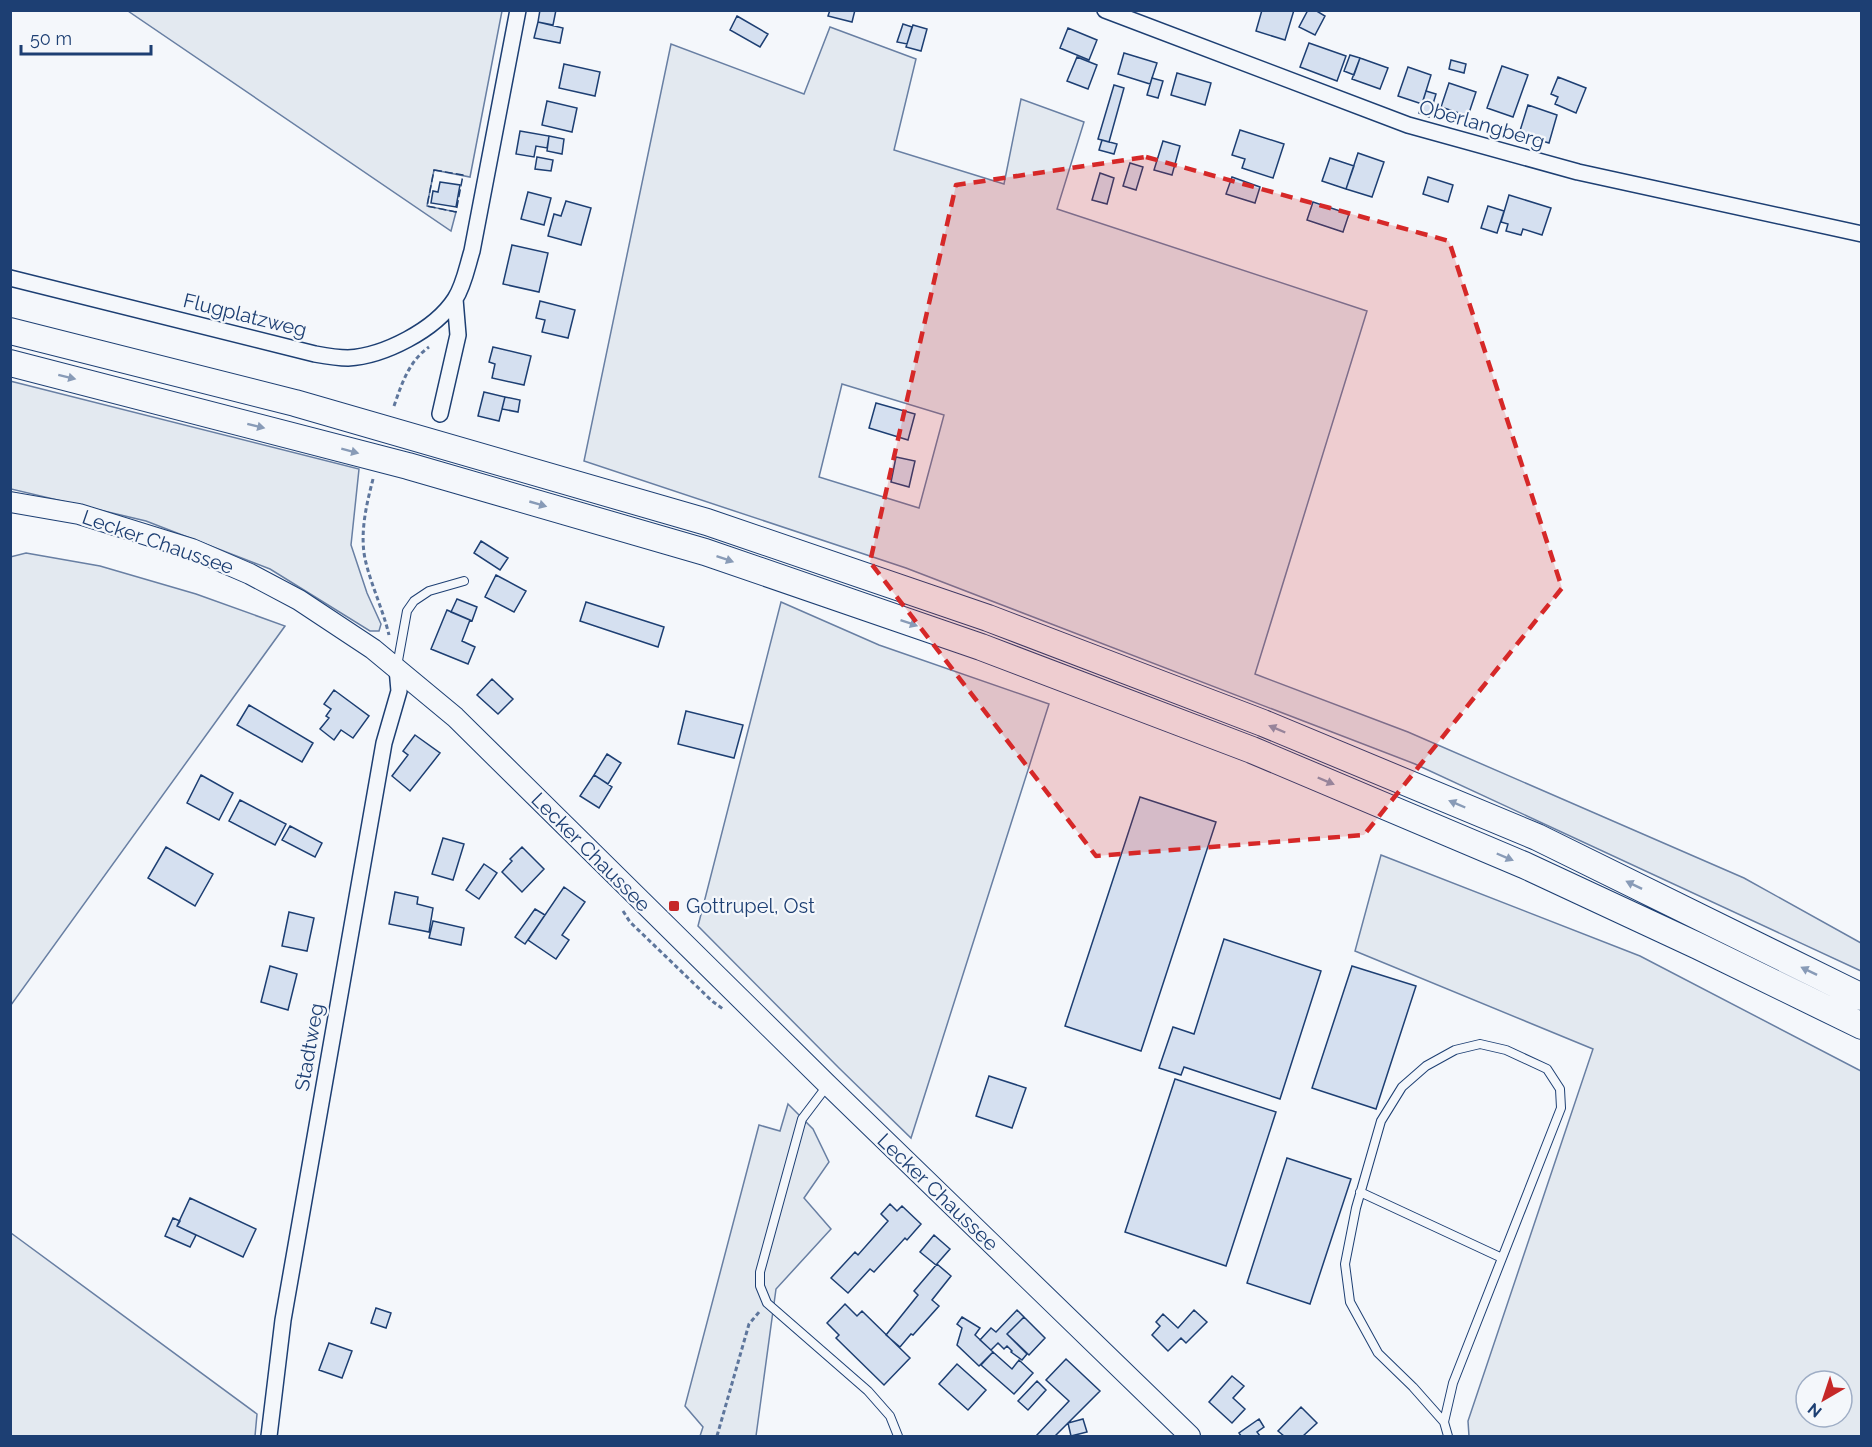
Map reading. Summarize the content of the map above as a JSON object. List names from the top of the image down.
{
  "streets": {
    "street": [
      "Oberlangberg",
      "Flugplatzweg",
      "Lecker Chaussee",
      "Stadtweg"
    ]
  },
  "crossings": [
    ["Lecker Chaussee", "Stadtweg"]
  ],
  "places": {
    "transit": ["Gottrupel, Ost"]
  },
  "scale_bar": "50 m",
  "north": "bottom left"
}
